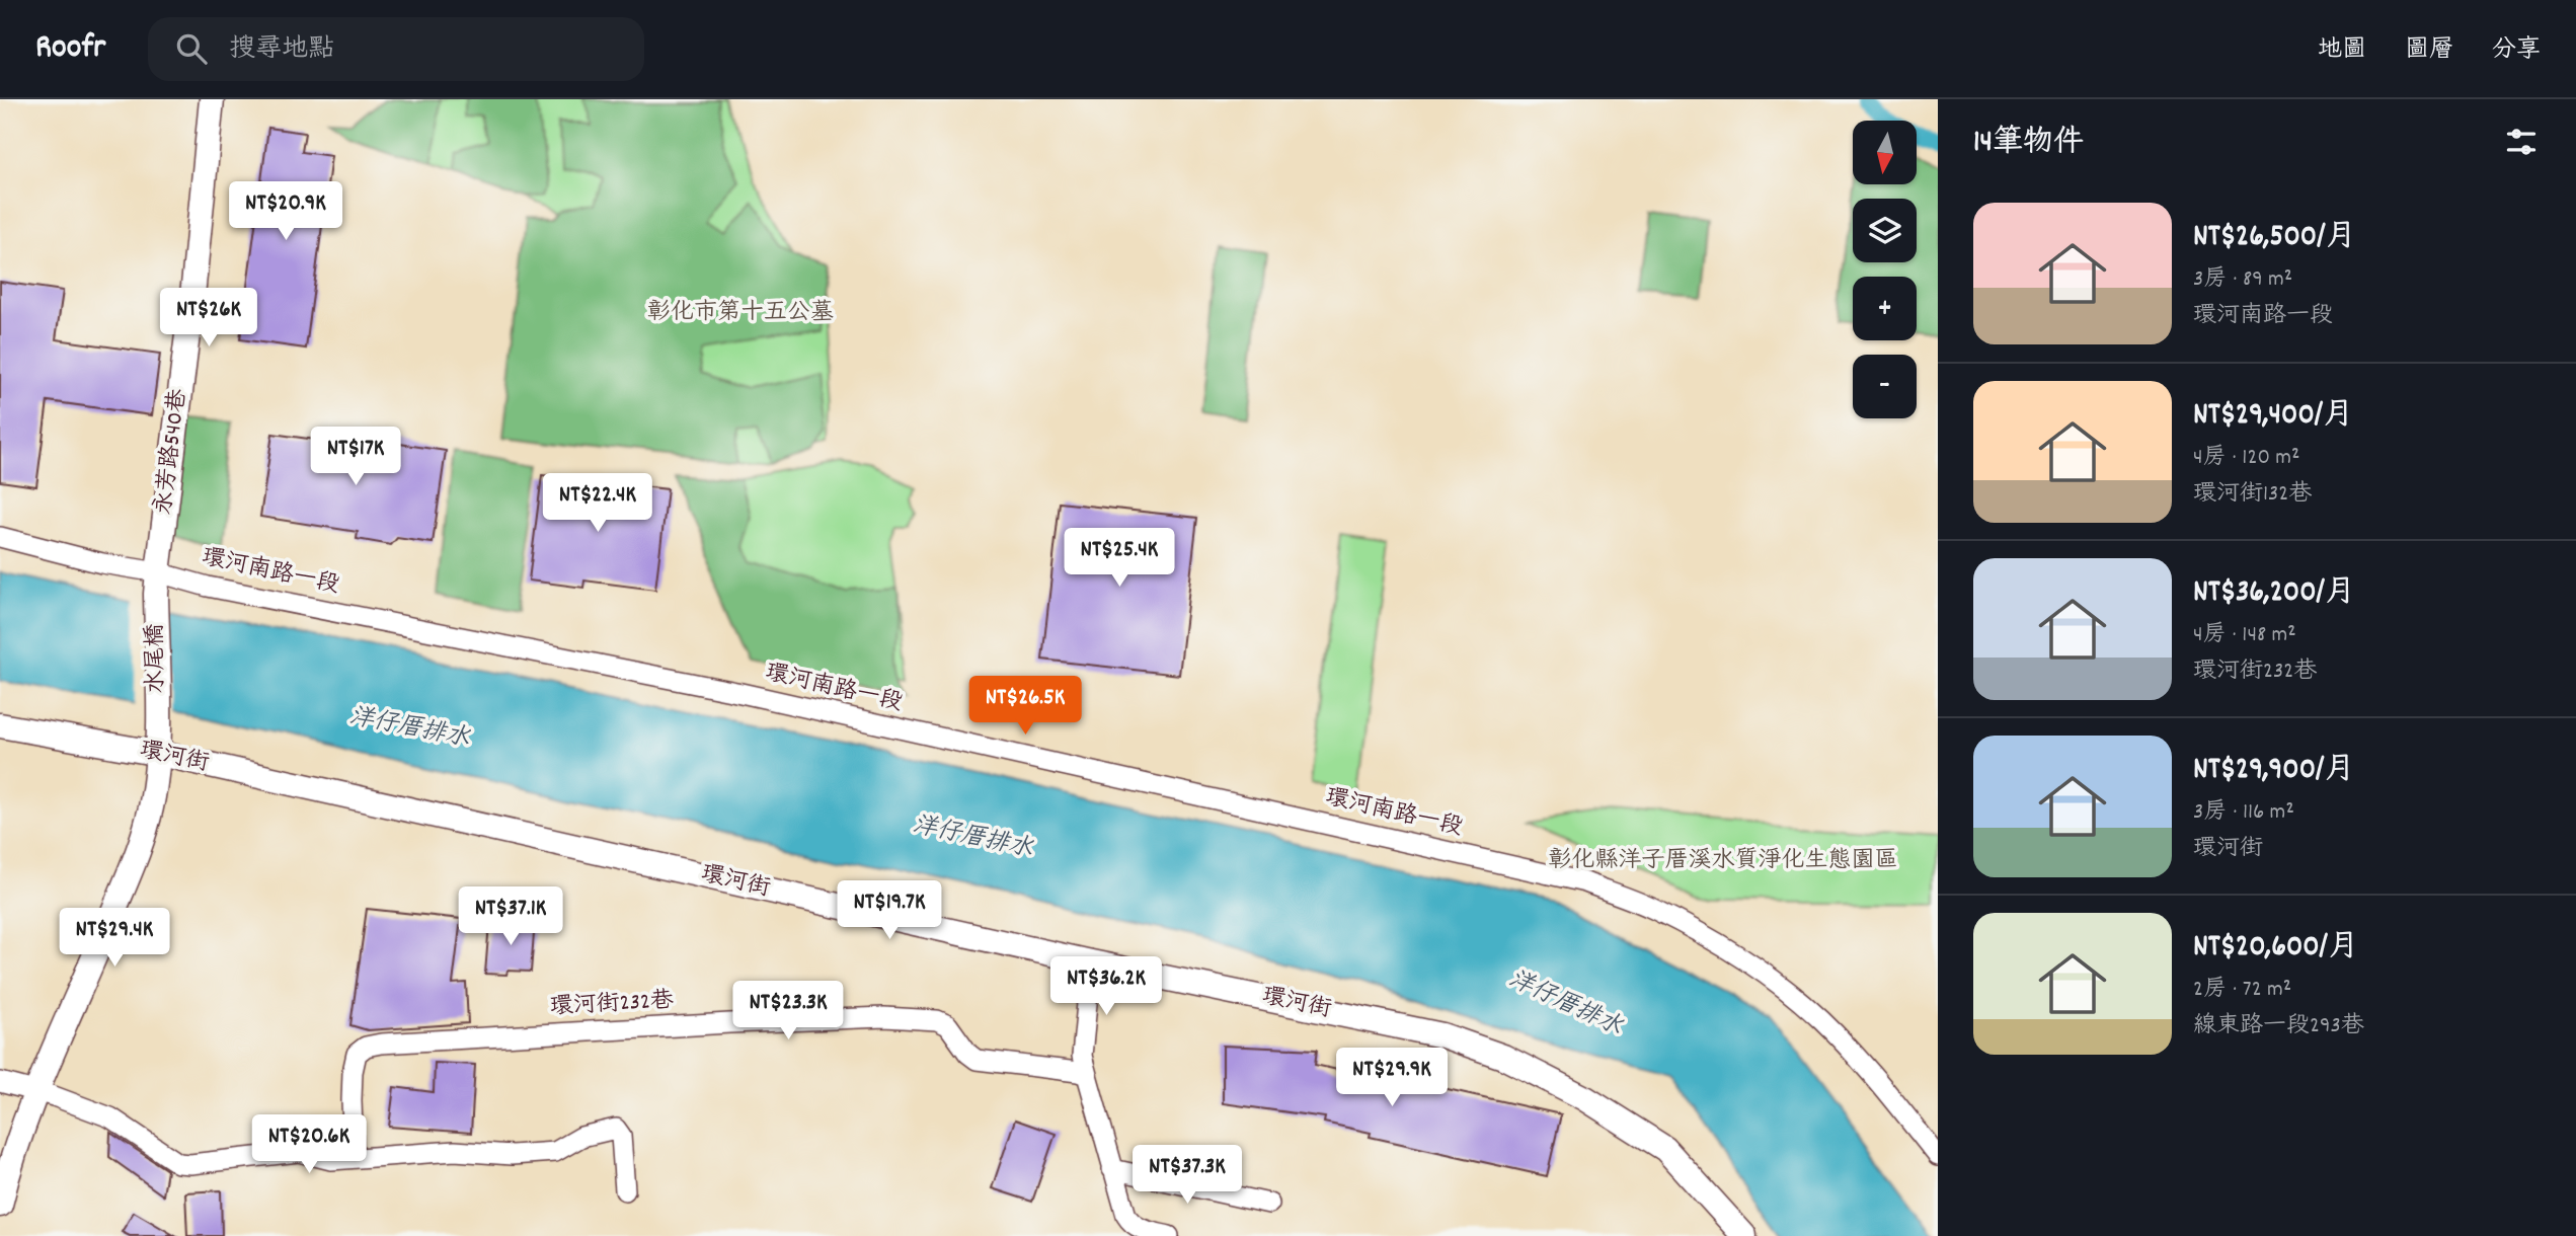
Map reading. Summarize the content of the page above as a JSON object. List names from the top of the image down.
{
  "streets": {
    "street": [
      "永芳路540巷",
      "環河南路一段",
      "水尾橋",
      "環河街",
      "環河街232巷"
    ]
  },
  "crossings": [
    ["永芳路540巷", "環河南路一段"],
    ["永芳路540巷", "水尾橋"],
    ["環河南路一段", "水尾橋"],
    ["水尾橋", "環河街"]
  ],
  "water": ["洋仔厝排水"],
  "parks": ["彰化市第十五公墓", "彰化縣洋子厝溪水質淨化生態園區"],
  "north": "bottom",
  "page": {
    "header": "Roofr",
    "search": "搜尋地點",
    "nav": ["地圖", "圖層", "分享"],
    "heading": "14筆物件",
    "map_buttons": ["+", "−"],
    "price": [
      "NT$20.9K",
      "NT$26K",
      "NT$17K",
      "NT$22.4K",
      "NT$25.4K",
      "NT$26.5K",
      "NT$19.7K",
      "NT$37.1K",
      "NT$29.4K",
      "NT$36.2K",
      "NT$23.3K",
      "NT$29.9K",
      "NT$20.6K",
      "NT$37.3K"
    ],
    "list": [
      {
        "name": "NT$26,500/月",
        "note": "3房 · 89 m² · 環河南路一段"
      },
      {
        "name": "NT$29,400/月",
        "note": "4房 · 120 m² · 環河街132巷"
      },
      {
        "name": "NT$36,200/月",
        "note": "4房 · 148 m² · 環河街232巷"
      },
      {
        "name": "NT$29,900/月",
        "note": "3房 · 116 m² · 環河街"
      },
      {
        "name": "NT$20,600/月",
        "note": "2房 · 72 m² · 線東路一段293巷"
      }
    ]
  }
}
